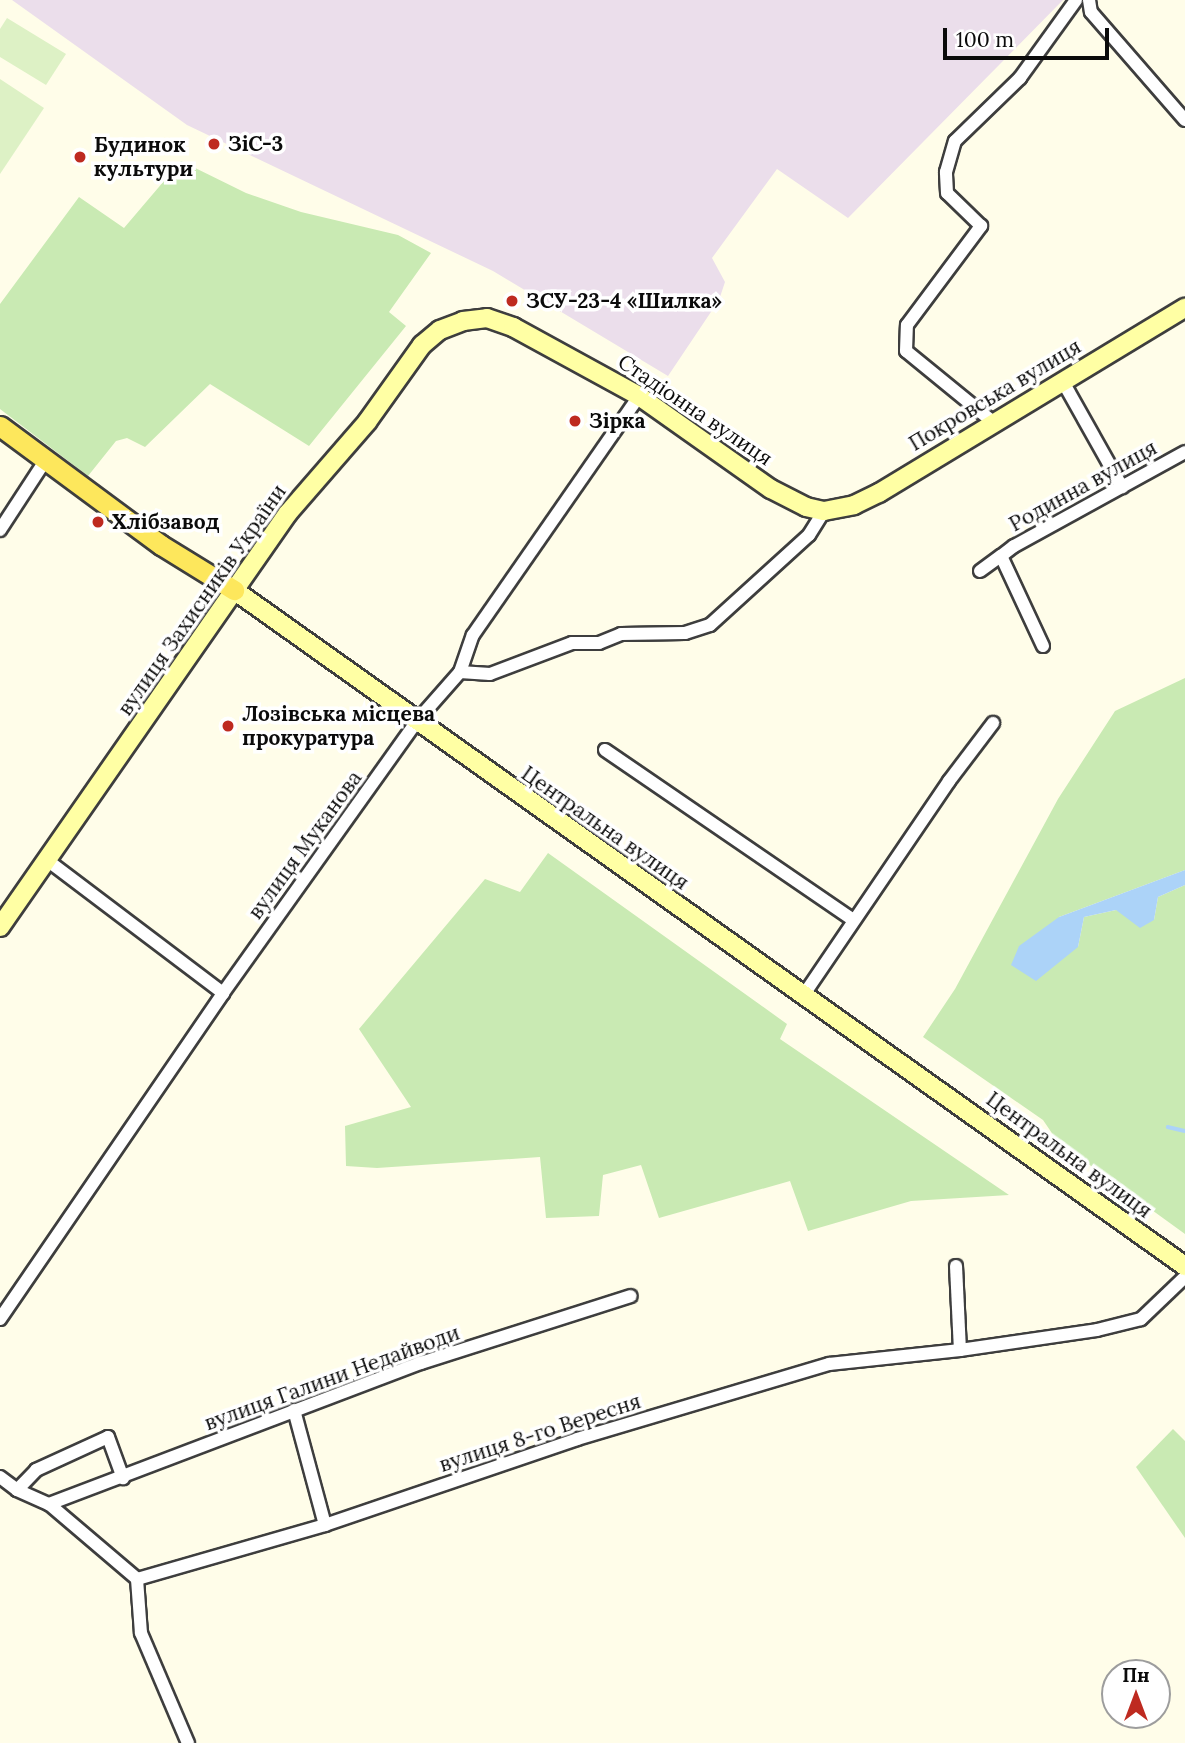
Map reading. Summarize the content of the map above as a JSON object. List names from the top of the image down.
{
  "streets": {
    "main road": ["Центральна вулиця"],
    "street": [
      "Покровська вулиця",
      "Стадіонна вулиця",
      "Родинна вулиця",
      "вулиця Захисників України",
      "вулиця Муканова",
      "вулиця Галини Недайводи",
      "вулиця 8-го Вересня"
    ]
  },
  "crossings": [
    ["Покровська вулиця", "Стадіонна вулиця"],
    ["Стадіонна вулиця", "вулиця Захисників України"],
    ["Стадіонна вулиця", "вулиця Муканова"],
    ["вулиця Захисників України", "Центральна вулиця"],
    ["Центральна вулиця", "вулиця Муканова"]
  ],
  "places": [
    "ЗіС-3",
    "Будинок культури",
    "ЗСУ-23-4 «Шилка»",
    "Зірка",
    "Хлібзавод",
    "Лозівська місцева прокуратура"
  ],
  "scale_bar": "100 m",
  "north": "top"
}
